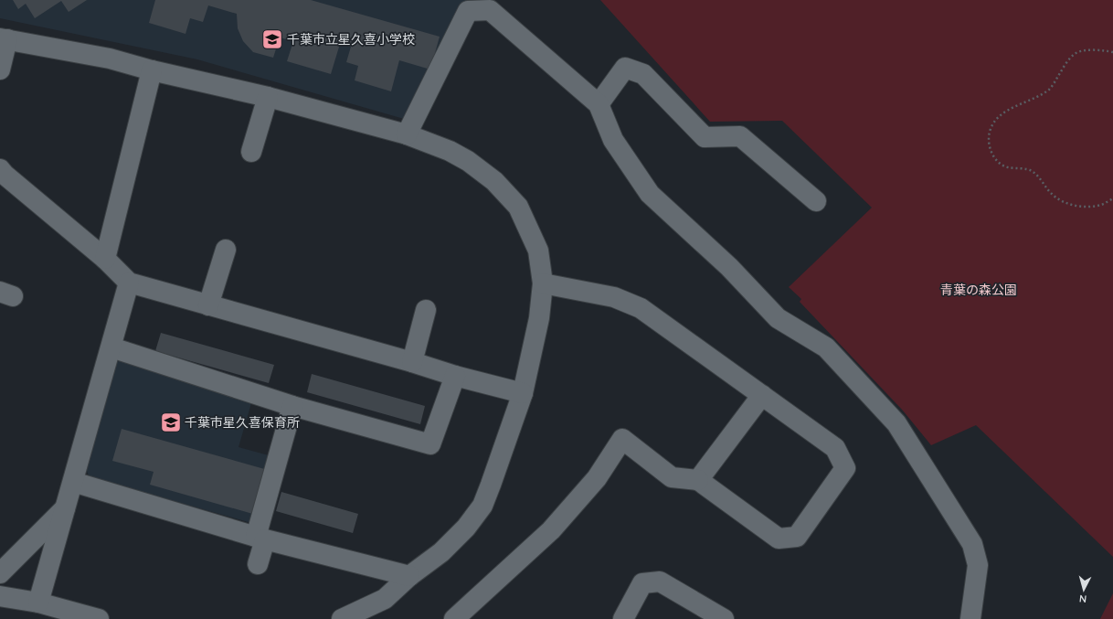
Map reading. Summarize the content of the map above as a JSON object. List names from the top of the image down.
{
  "parks": ["青葉の森公園"],
  "places": {
    "school or university": ["千葉市立星久喜小学校", "千葉市星久喜保育所"]
  },
  "north": "bottom"
}
